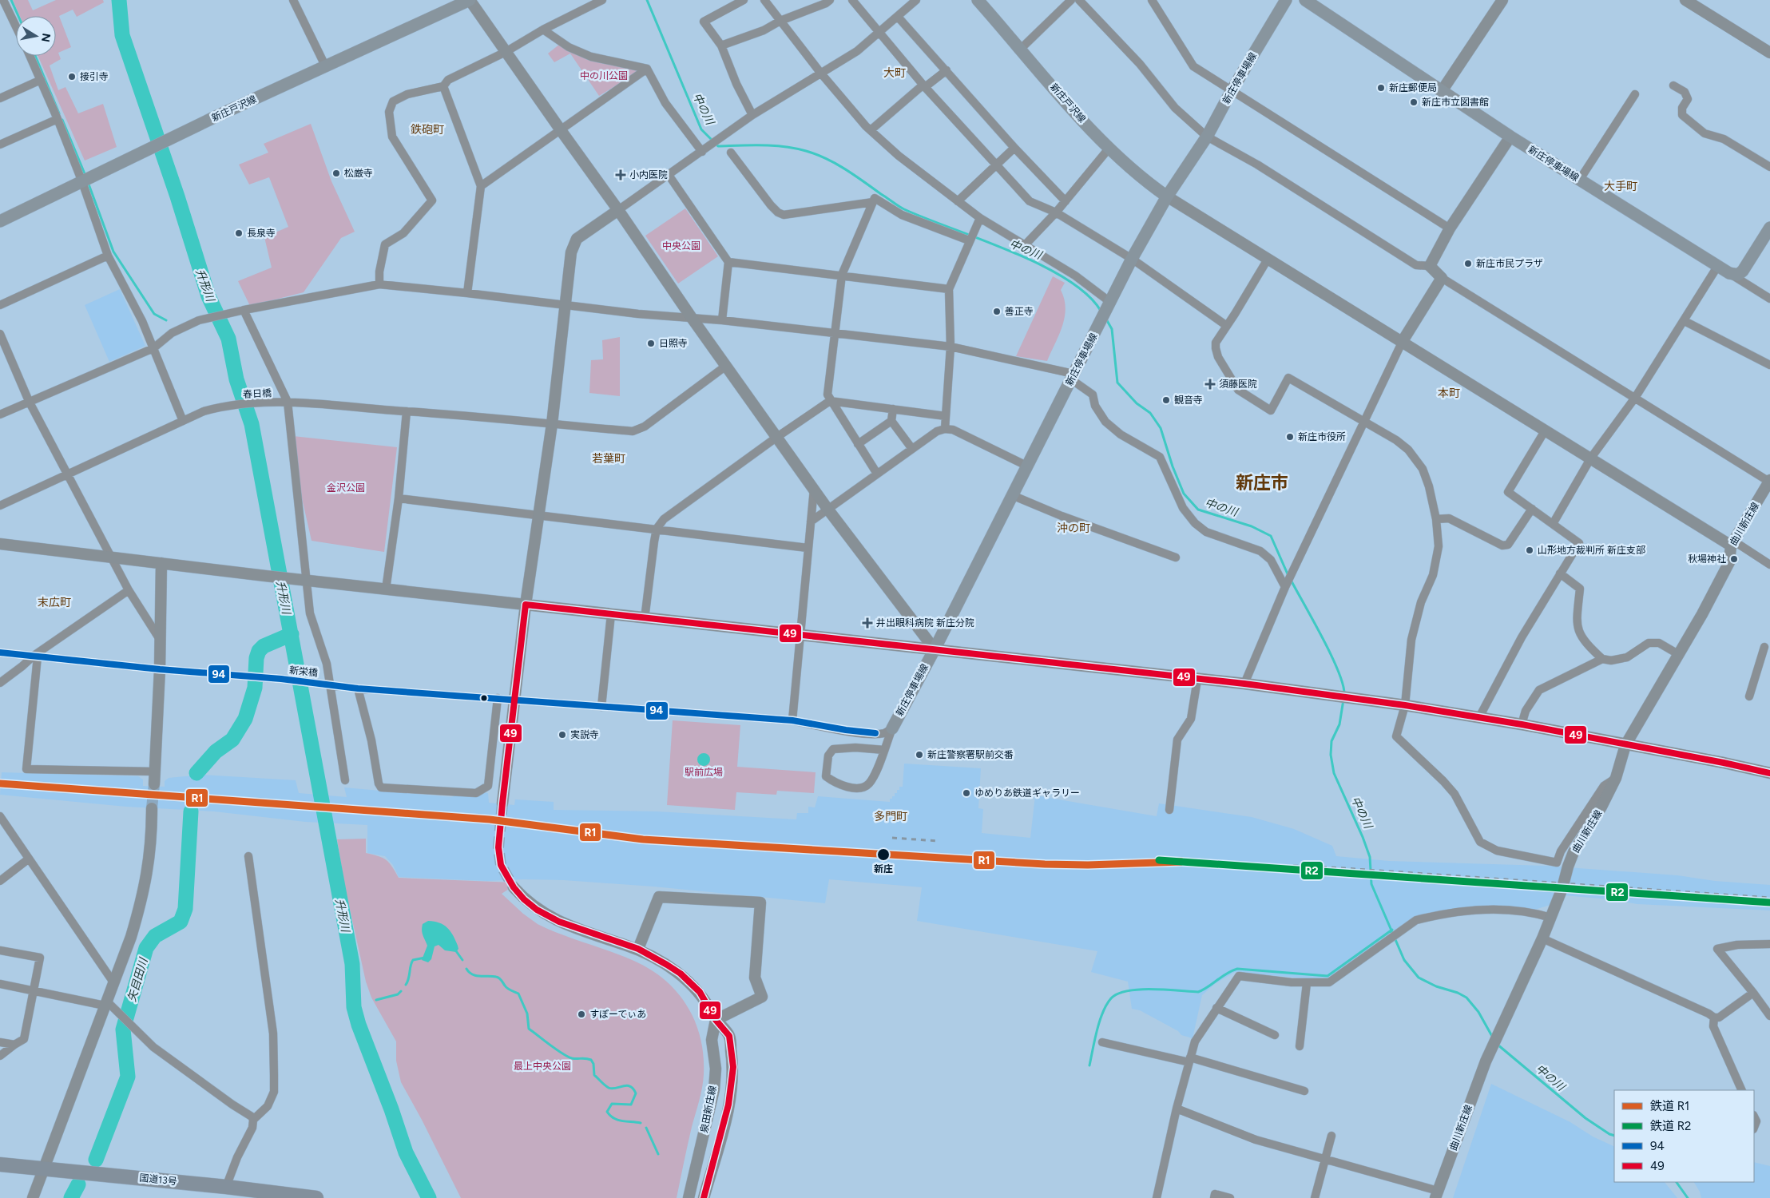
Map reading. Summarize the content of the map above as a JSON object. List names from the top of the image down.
{
  "streets": {
    "highway": ["国道13号"],
    "main road": ["新庄停車場線", "新庄戸沢線"],
    "street": [
      "春日橋",
      "曲川新庄線",
      "新栄橋",
      "泉田新庄線"
    ]
  },
  "crossings": [
    ["新庄停車場線", "新庄戸沢線"],
    ["新庄停車場線", "新栄橋"]
  ],
  "districts": [
    "大町",
    "鉄砲町",
    "大手町",
    "本町",
    "若葉町",
    "新庄市",
    "沖の町",
    "末広町",
    "多門町"
  ],
  "water": ["中の川", "升形川", "矢目田川"],
  "parks": [
    "中の川公園",
    "中央公園",
    "金沢公園",
    "駅前広場",
    "最上中央公園"
  ],
  "places": {
    "other": [
      "接引寺",
      "新庄郵便局",
      "新庄市立図書館",
      "松厳寺",
      "長泉寺",
      "新庄市民プラザ",
      "善正寺",
      "日照寺",
      "観音寺",
      "新庄市役所",
      "山形地方裁判所 新庄支部",
      "秋場神社",
      "実説寺",
      "新庄警察署駅前交番",
      "ゆめりあ鉄道ギャラリー",
      "新庄",
      "すぽーてぃあ"
    ],
    "health": ["小内医院", "須藤医院", "井出眼科病院 新庄分院"]
  },
  "lines": [
    "transit line 49",
    "transit line 94",
    "rail line R1",
    "rail line R2"
  ],
  "legend": [
    "鉄道 R1",
    "鉄道 R2",
    "94",
    "49"
  ],
  "north": "right"
}
